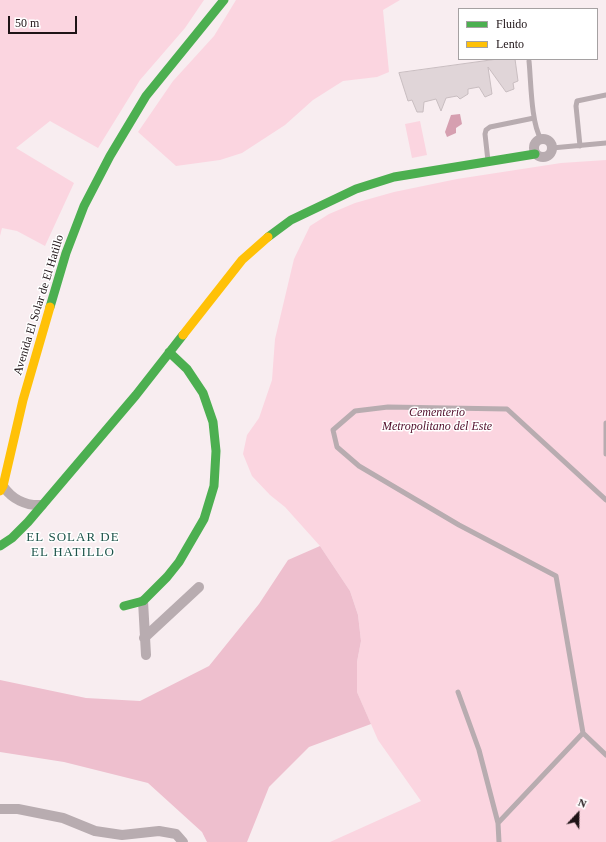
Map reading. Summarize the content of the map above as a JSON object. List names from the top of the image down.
{
  "streets": {
    "street": ["Avenida El Solar de El Hatillo"]
  },
  "districts": ["EL SOLAR DE EL HATILLO"],
  "parks": ["Cementerio Metropolitano del Este"],
  "legend": ["Fluido", "Lento"],
  "scale_bar": "50 m",
  "north": "top"
}
